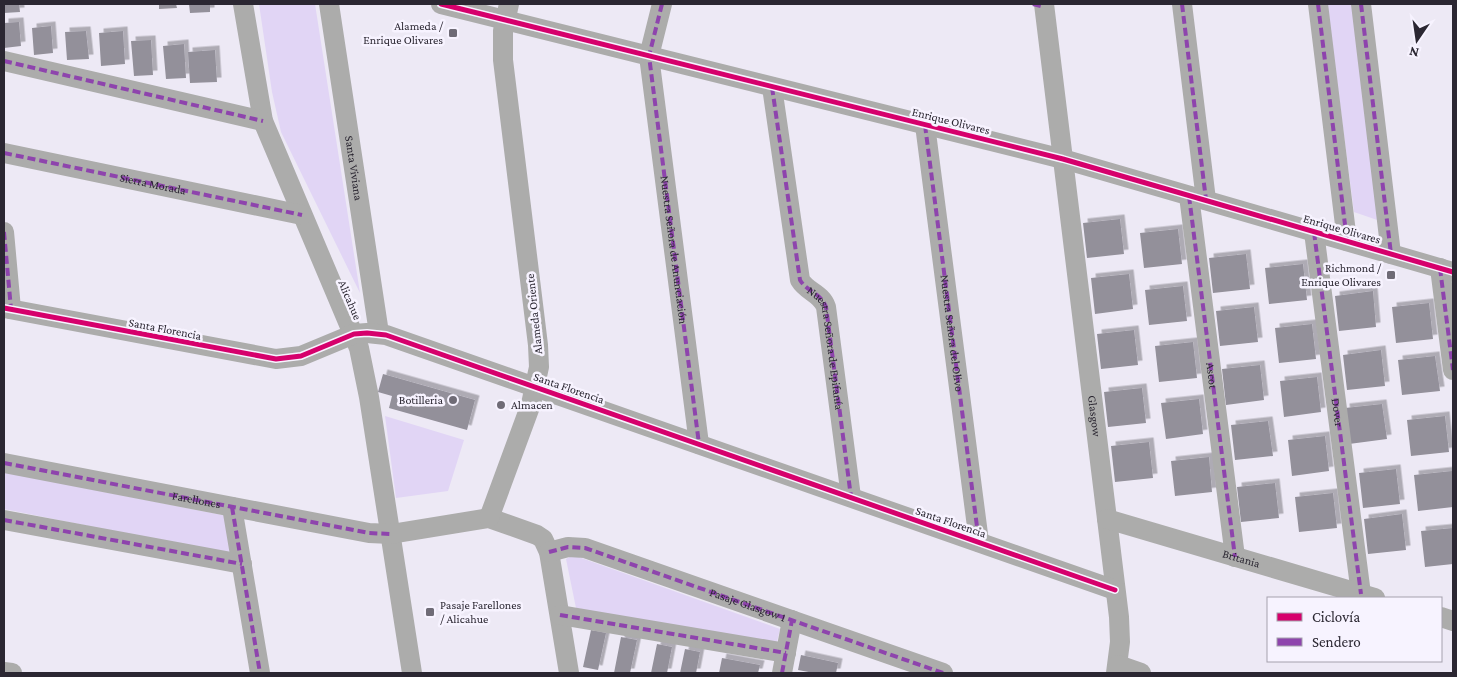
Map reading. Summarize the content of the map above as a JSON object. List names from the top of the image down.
{
  "streets": {
    "street": [
      "Enrique Olivares",
      "Santa Viviana",
      "Sierra Morada",
      "Nuestra Señora de Anunciación",
      "Alicahue",
      "Alameda Oriente",
      "Santa Florencia",
      "Nuestra Señora del Olivo",
      "Nuestra Señora de Epifanía",
      "Ascot",
      "Dover",
      "Glasgow",
      "Farellones",
      "Britania",
      "Pasaje Glasgow 1"
    ]
  },
  "crossings": [
    ["Enrique Olivares", "Nuestra Señora de Anunciación"],
    ["Enrique Olivares", "Alameda Oriente"],
    ["Enrique Olivares", "Nuestra Señora del Olivo"],
    ["Enrique Olivares", "Nuestra Señora de Epifanía"],
    ["Enrique Olivares", "Ascot"],
    ["Enrique Olivares", "Dover"],
    ["Enrique Olivares", "Glasgow"],
    ["Santa Viviana", "Santa Florencia"],
    ["Sierra Morada", "Alicahue"],
    ["Nuestra Señora de Anunciación", "Santa Florencia"],
    ["Alicahue", "Santa Florencia"],
    ["Alicahue", "Farellones"],
    ["Alameda Oriente", "Santa Florencia"],
    ["Santa Florencia", "Nuestra Señora del Olivo"],
    ["Santa Florencia", "Nuestra Señora de Epifanía"],
    ["Santa Florencia", "Glasgow"],
    ["Ascot", "Britania"],
    ["Dover", "Britania"],
    ["Glasgow", "Britania"]
  ],
  "places": {
    "transit": ["Alameda / Enrique Olivares", "Richmond / Enrique Olivares", "Pasaje Farellones / Alicahue"],
    "other": ["Botilleria", "Almacen"]
  },
  "legend": ["Ciclovía", "Sendero"],
  "north": "bottom"
}
